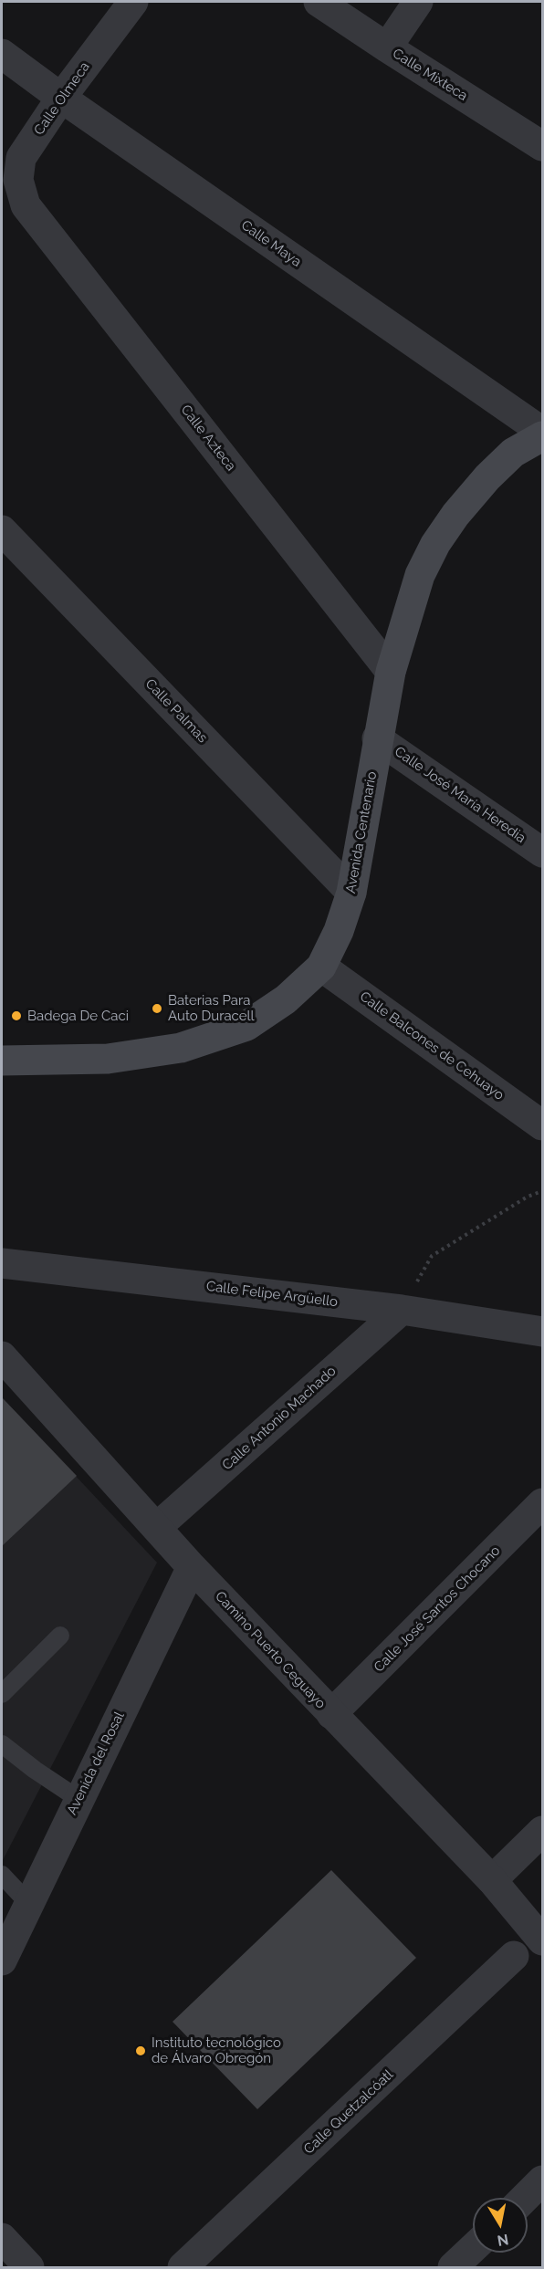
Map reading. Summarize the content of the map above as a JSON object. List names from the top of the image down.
{
  "streets": {
    "main road": ["Avenida Centenario"],
    "street": [
      "Calle Mixteca",
      "Calle Olmeca",
      "Calle Maya",
      "Calle Azteca",
      "Calle Palmas",
      "Calle José María Heredia",
      "Calle Balcones de Cehuayo",
      "Calle Felipe Argüello",
      "Calle Antonio Machado",
      "Calle José Santos Chocano",
      "Camino Puerto Ceguayo",
      "Avenida del Rosal",
      "Calle Quetzalcóatl"
    ]
  },
  "crossings": [
    ["Calle Olmeca", "Calle Maya"],
    ["Calle Olmeca", "Calle Azteca"],
    ["Calle Azteca", "Avenida Centenario"],
    ["Calle Palmas", "Avenida Centenario"],
    ["Calle José María Heredia", "Avenida Centenario"],
    ["Avenida Centenario", "Calle Balcones de Cehuayo"],
    ["Calle Felipe Argüello", "Calle Antonio Machado"],
    ["Calle Antonio Machado", "Camino Puerto Ceguayo"],
    ["Calle José Santos Chocano", "Camino Puerto Ceguayo"],
    ["Camino Puerto Ceguayo", "Avenida del Rosal"]
  ],
  "places": ["Baterias Para Auto Duracell", "Badega De Caci", "Instituto tecnológico de Álvaro Obregón"],
  "north": "bottom"
}
